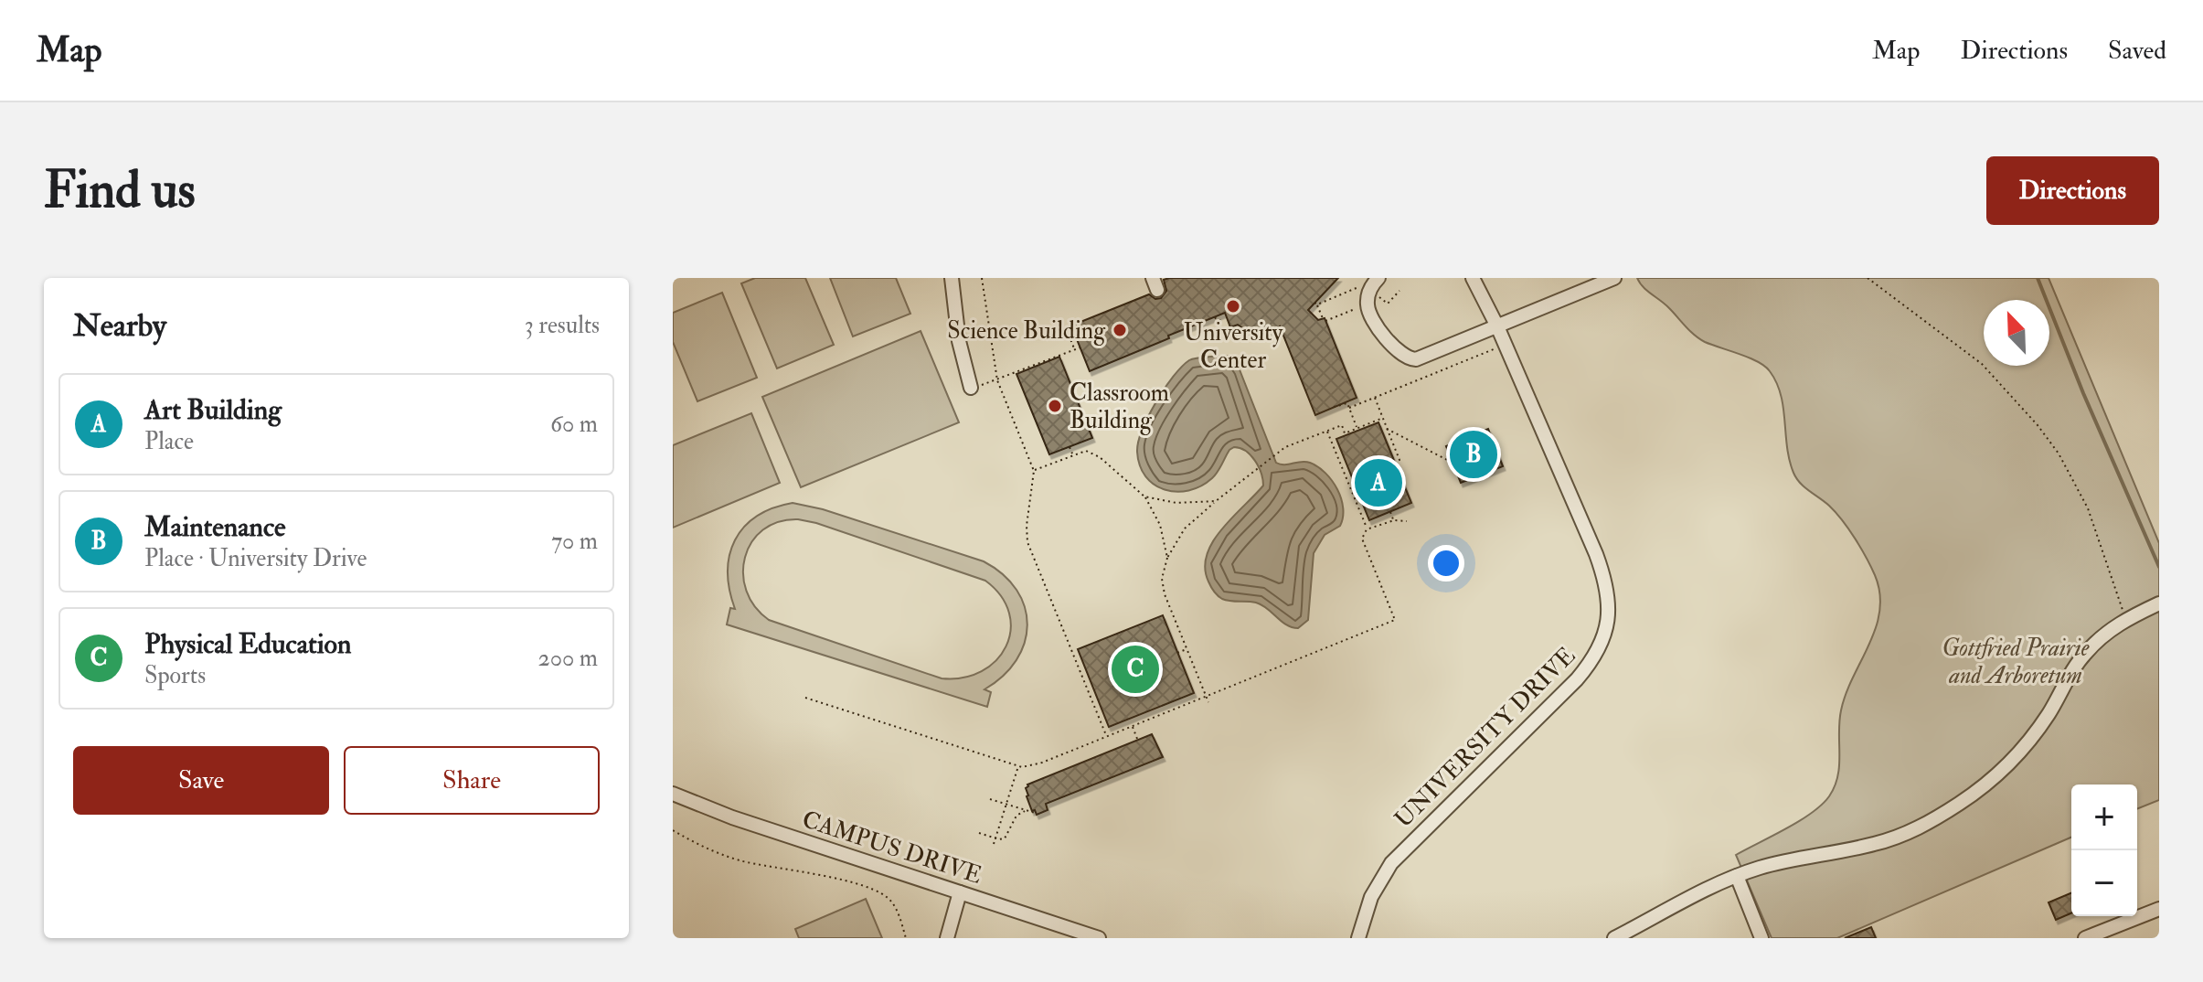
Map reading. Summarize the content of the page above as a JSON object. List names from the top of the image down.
{
  "streets": {
    "street": ["UNIVERSITY DRIVE", "CAMPUS DRIVE"]
  },
  "parks": ["Gottfried Prairie and Arboretum"],
  "places": ["University Center", "Science Building", "Classroom Building"],
  "north": "top left",
  "page": {
    "header": "Map",
    "nav": ["Map", "Directions", "Saved"],
    "buttons": [
      "Directions",
      ["Save", "Share"]
    ],
    "title": "Find us",
    "heading": ["Nearby", "3 results"],
    "list": [
      {
        "mark": "A",
        "name": "Art Building",
        "note": "Place",
        "value": "60 m"
      },
      {
        "mark": "B",
        "name": "Maintenance",
        "note": "Place · University Drive",
        "value": "70 m"
      },
      {
        "mark": "C",
        "name": "Physical Education",
        "note": "Sports",
        "value": "200 m"
      }
    ],
    "pins": ["B", "A", "C"],
    "map_buttons": ["+", "−"]
  }
}
